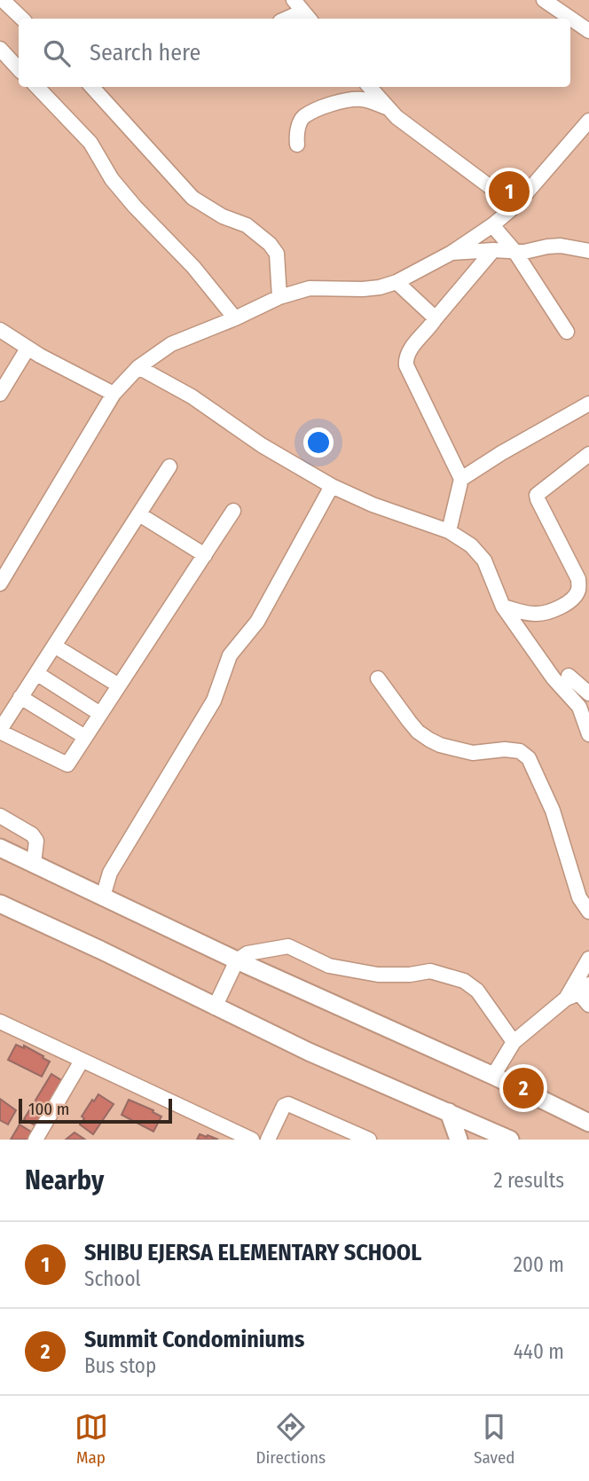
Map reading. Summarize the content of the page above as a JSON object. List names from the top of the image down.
{
  "scale_bar": "100 m",
  "page": {
    "search": "Search here",
    "pins": ["1", "2"],
    "scale": "100 m",
    "heading": ["Nearby", "2 results"],
    "list": [
      {
        "mark": "1",
        "name": "SHIBU EJERSA ELEMENTARY SCHOOL",
        "note": "School",
        "value": "200 m"
      },
      {
        "mark": "2",
        "name": "Summit Condominiums",
        "note": "Bus stop",
        "value": "440 m"
      }
    ],
    "nav": ["Map", "Directions", "Saved"]
  }
}
